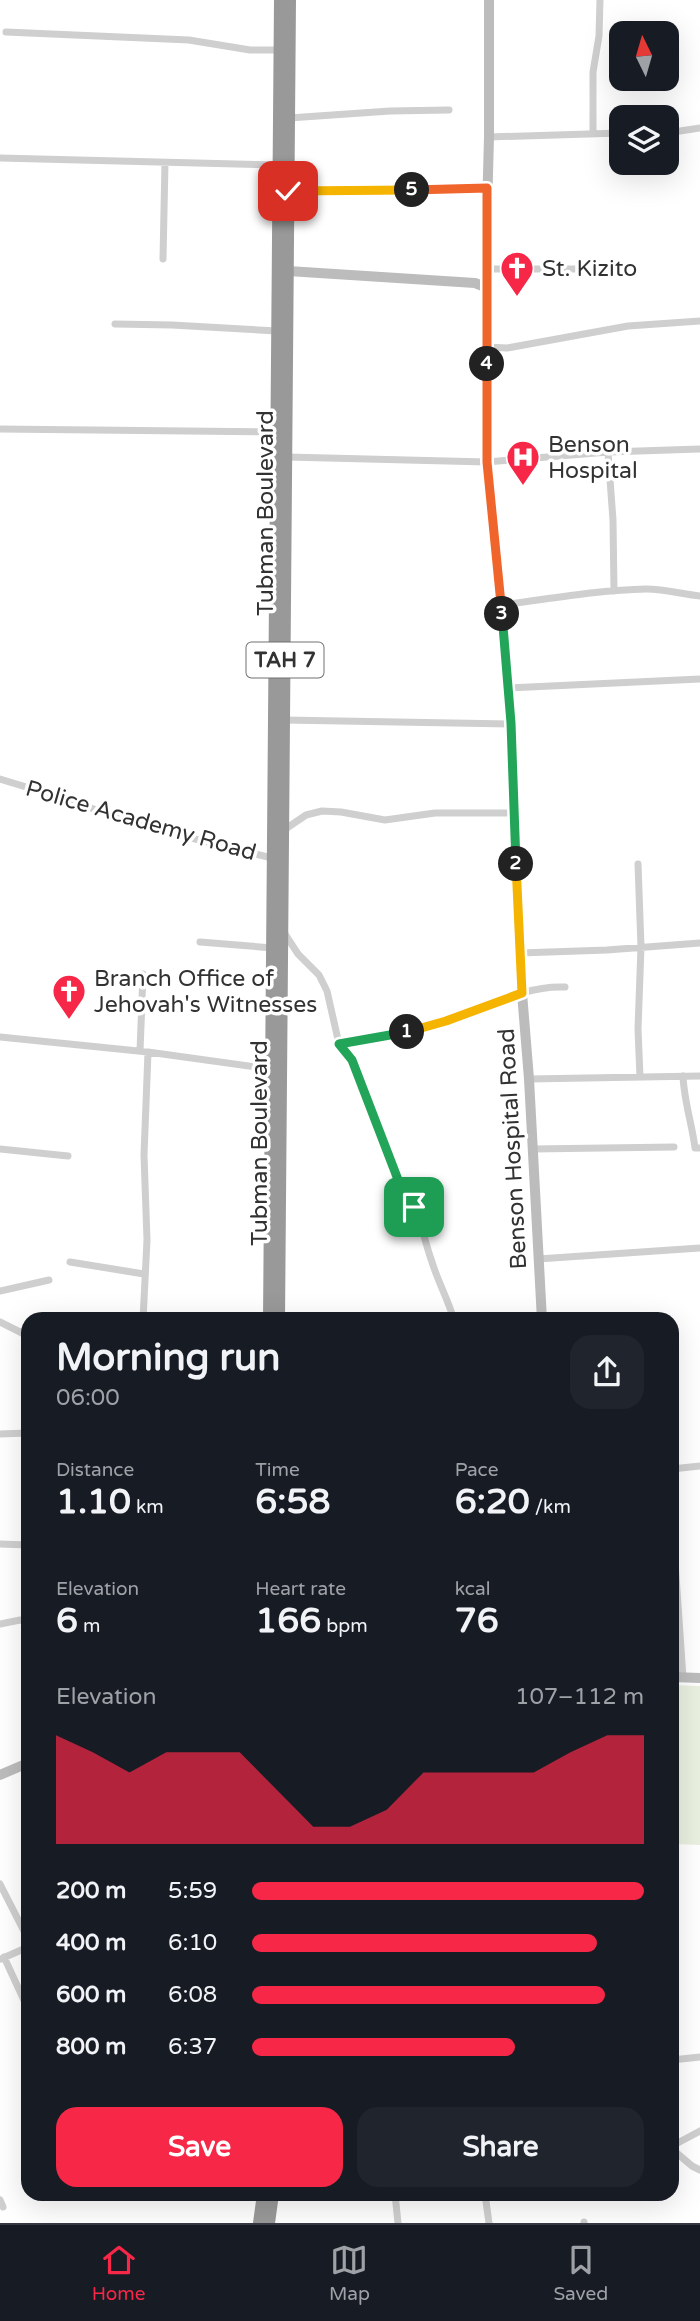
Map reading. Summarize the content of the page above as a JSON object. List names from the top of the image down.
{
  "streets": {
    "highway": ["Tubman Boulevard", "TAH 7"],
    "street": ["Police Academy Road", "Benson Hospital Road"]
  },
  "crossings": [
    ["Tubman Boulevard", "Police Academy Road"]
  ],
  "places": {
    "church": ["St. Kizito", "Branch Office of Jehovah's Witnesses"],
    "hospital": ["Benson Hospital"]
  },
  "north": "top",
  "page": {
    "pins": [
      "5",
      "4",
      "3",
      "2",
      "1"
    ],
    "heading": ["Morning run", "06:00"],
    "stats": [
      ["Distance", "1.10 km"],
      ["Time", "6:58"],
      ["Pace", "6:20 /km"],
      ["Elevation", "6 m"],
      ["Heart rate", "166 bpm"],
      ["kcal", "76"]
    ],
    "chart": ["Elevation", "107–112 m"],
    "list": [
      {
        "name": "200 m",
        "note": "5:59"
      },
      {
        "name": "400 m",
        "note": "6:10"
      },
      {
        "name": "600 m",
        "note": "6:08"
      },
      {
        "name": "800 m",
        "note": "6:37"
      }
    ],
    "buttons": ["Save", "Share"],
    "tabs": ["Home", "Map", "Saved"]
  }
}
